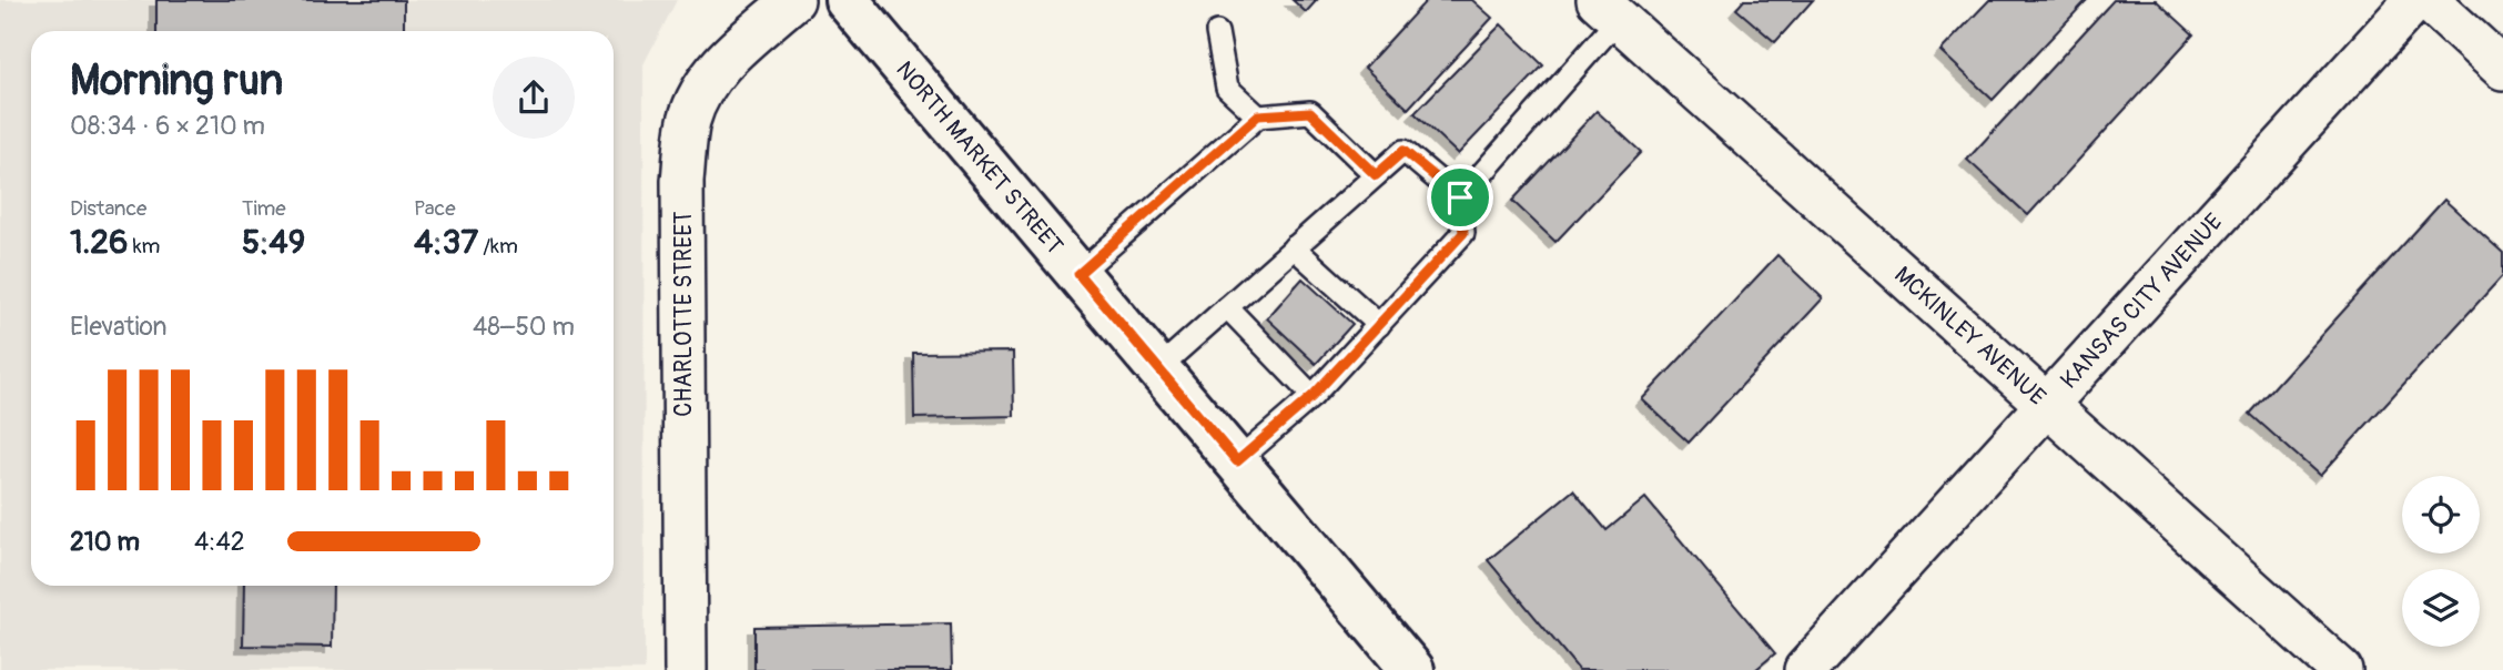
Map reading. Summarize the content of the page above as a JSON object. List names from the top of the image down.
{
  "streets": {
    "main road": ["NORTH MARKET STREET"],
    "street": ["KANSAS CITY AVENUE", "CHARLOTTE STREET", "MCKINLEY AVENUE"]
  },
  "crossings": [
    ["KANSAS CITY AVENUE", "MCKINLEY AVENUE"]
  ],
  "page": {
    "heading": ["Morning run", "08:34 · 6 × 210 m"],
    "stats": [
      ["Distance", "1.26 km"],
      ["Time", "5:49"],
      ["Pace", "4:37 /km"]
    ],
    "chart": ["Elevation", "48–50 m"],
    "list": [
      {
        "name": "210 m",
        "note": "4:42"
      }
    ]
  }
}
